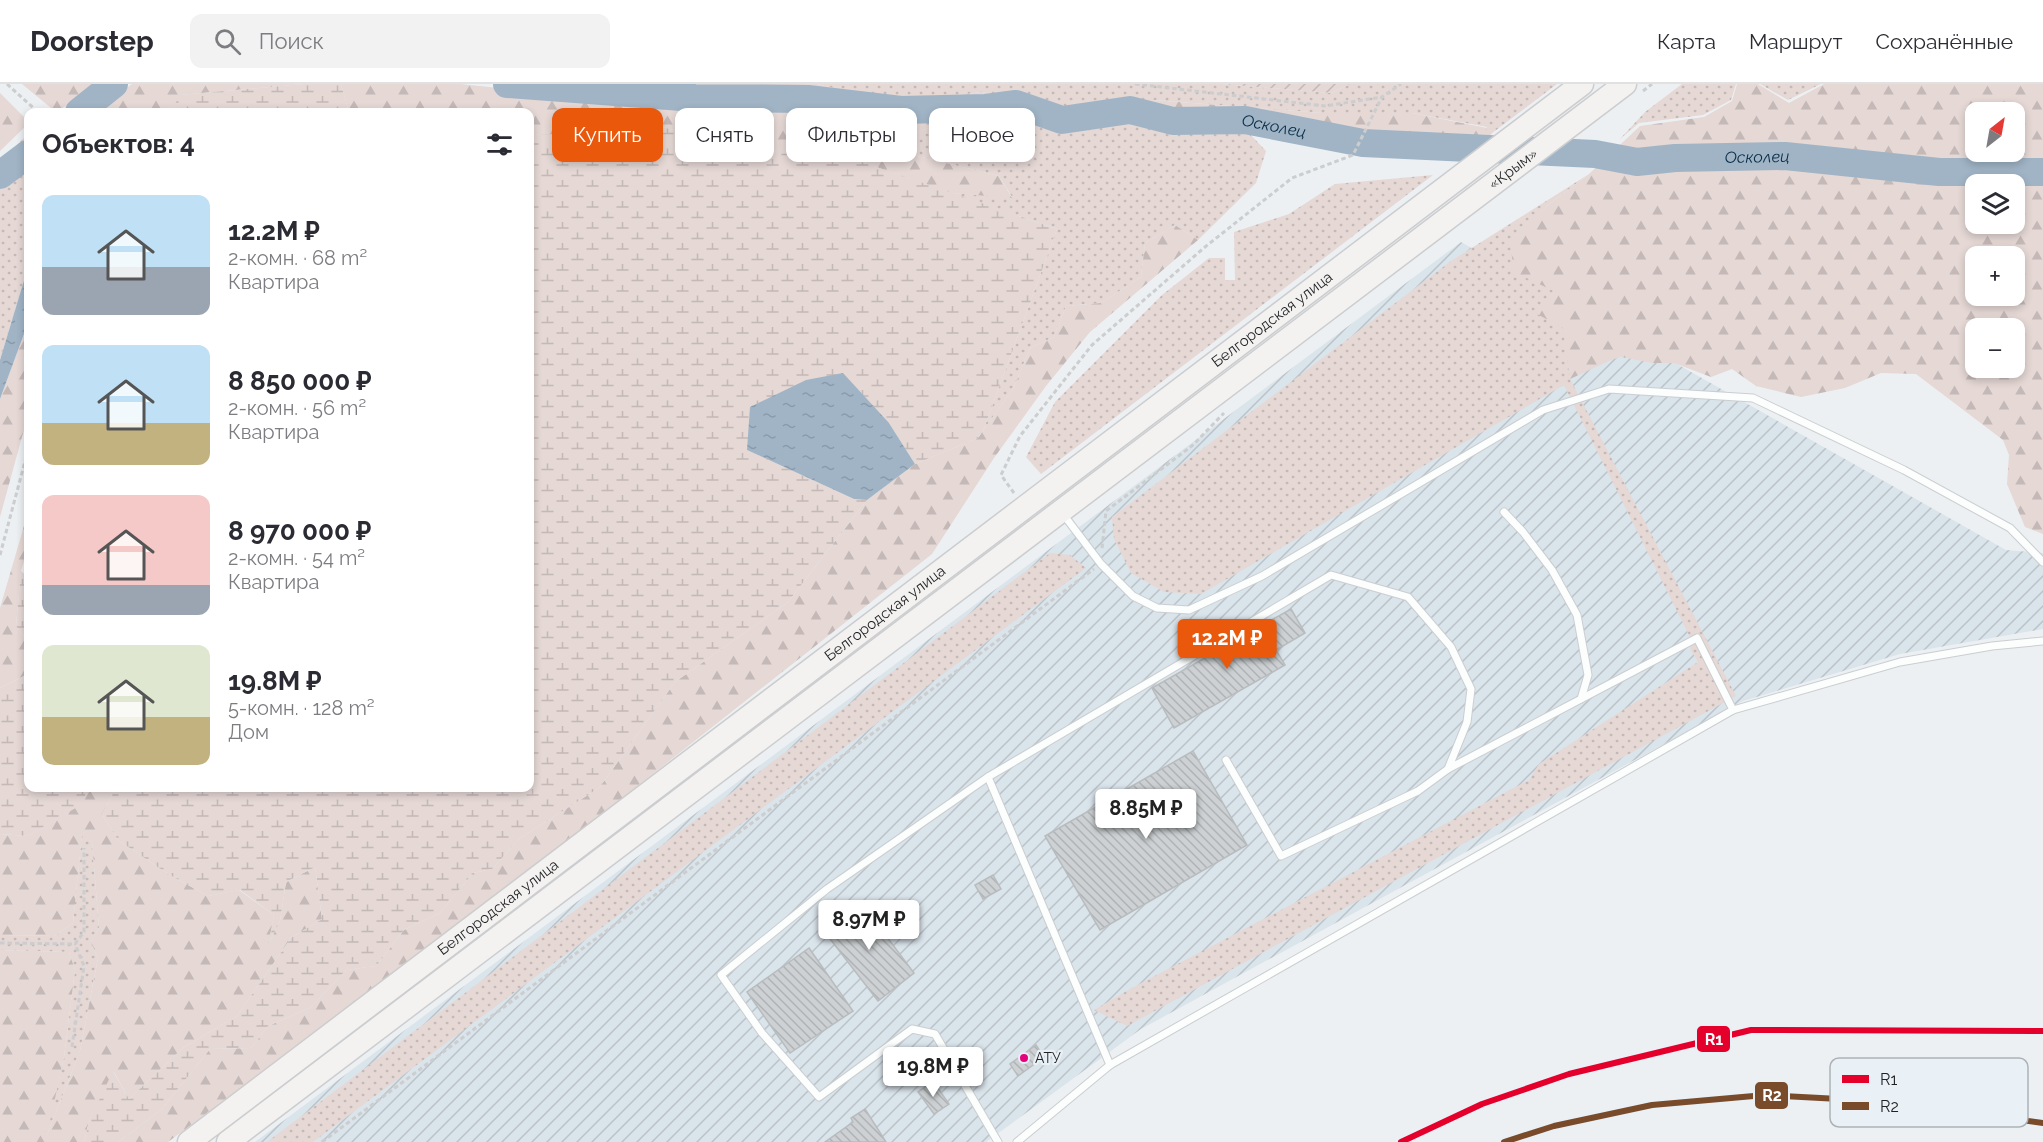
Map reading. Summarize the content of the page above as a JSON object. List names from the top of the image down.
{
  "streets": {
    "main road": ["«Крым»", "Белгородская улица"]
  },
  "crossings": [
    ["«Крым»", "Белгородская улица"]
  ],
  "water": ["Осколец"],
  "places": ["АТУ"],
  "lines": ["transit line R1", "transit line R2"],
  "legend": ["R1", "R2"],
  "north": "top right",
  "page": {
    "header": "Doorstep",
    "search": "Поиск",
    "nav": ["Карта", "Маршрут", "Сохранённые"],
    "map_buttons": ["+", "−"],
    "chip": [
      "Купить",
      "Снять",
      "Фильтры",
      "Новое"
    ],
    "heading": "Объектов: 4",
    "list": [
      {
        "name": "12.2M ₽",
        "note": "2-комн. · 68 m² · Квартира"
      },
      {
        "name": "8 850 000 ₽",
        "note": "2-комн. · 56 m² · Квартира"
      },
      {
        "name": "8 970 000 ₽",
        "note": "2-комн. · 54 m² · Квартира"
      },
      {
        "name": "19.8M ₽",
        "note": "5-комн. · 128 m² · Дом"
      }
    ],
    "price": [
      "12.2M ₽",
      "8.85M ₽",
      "8.97M ₽",
      "19.8M ₽"
    ]
  }
}
